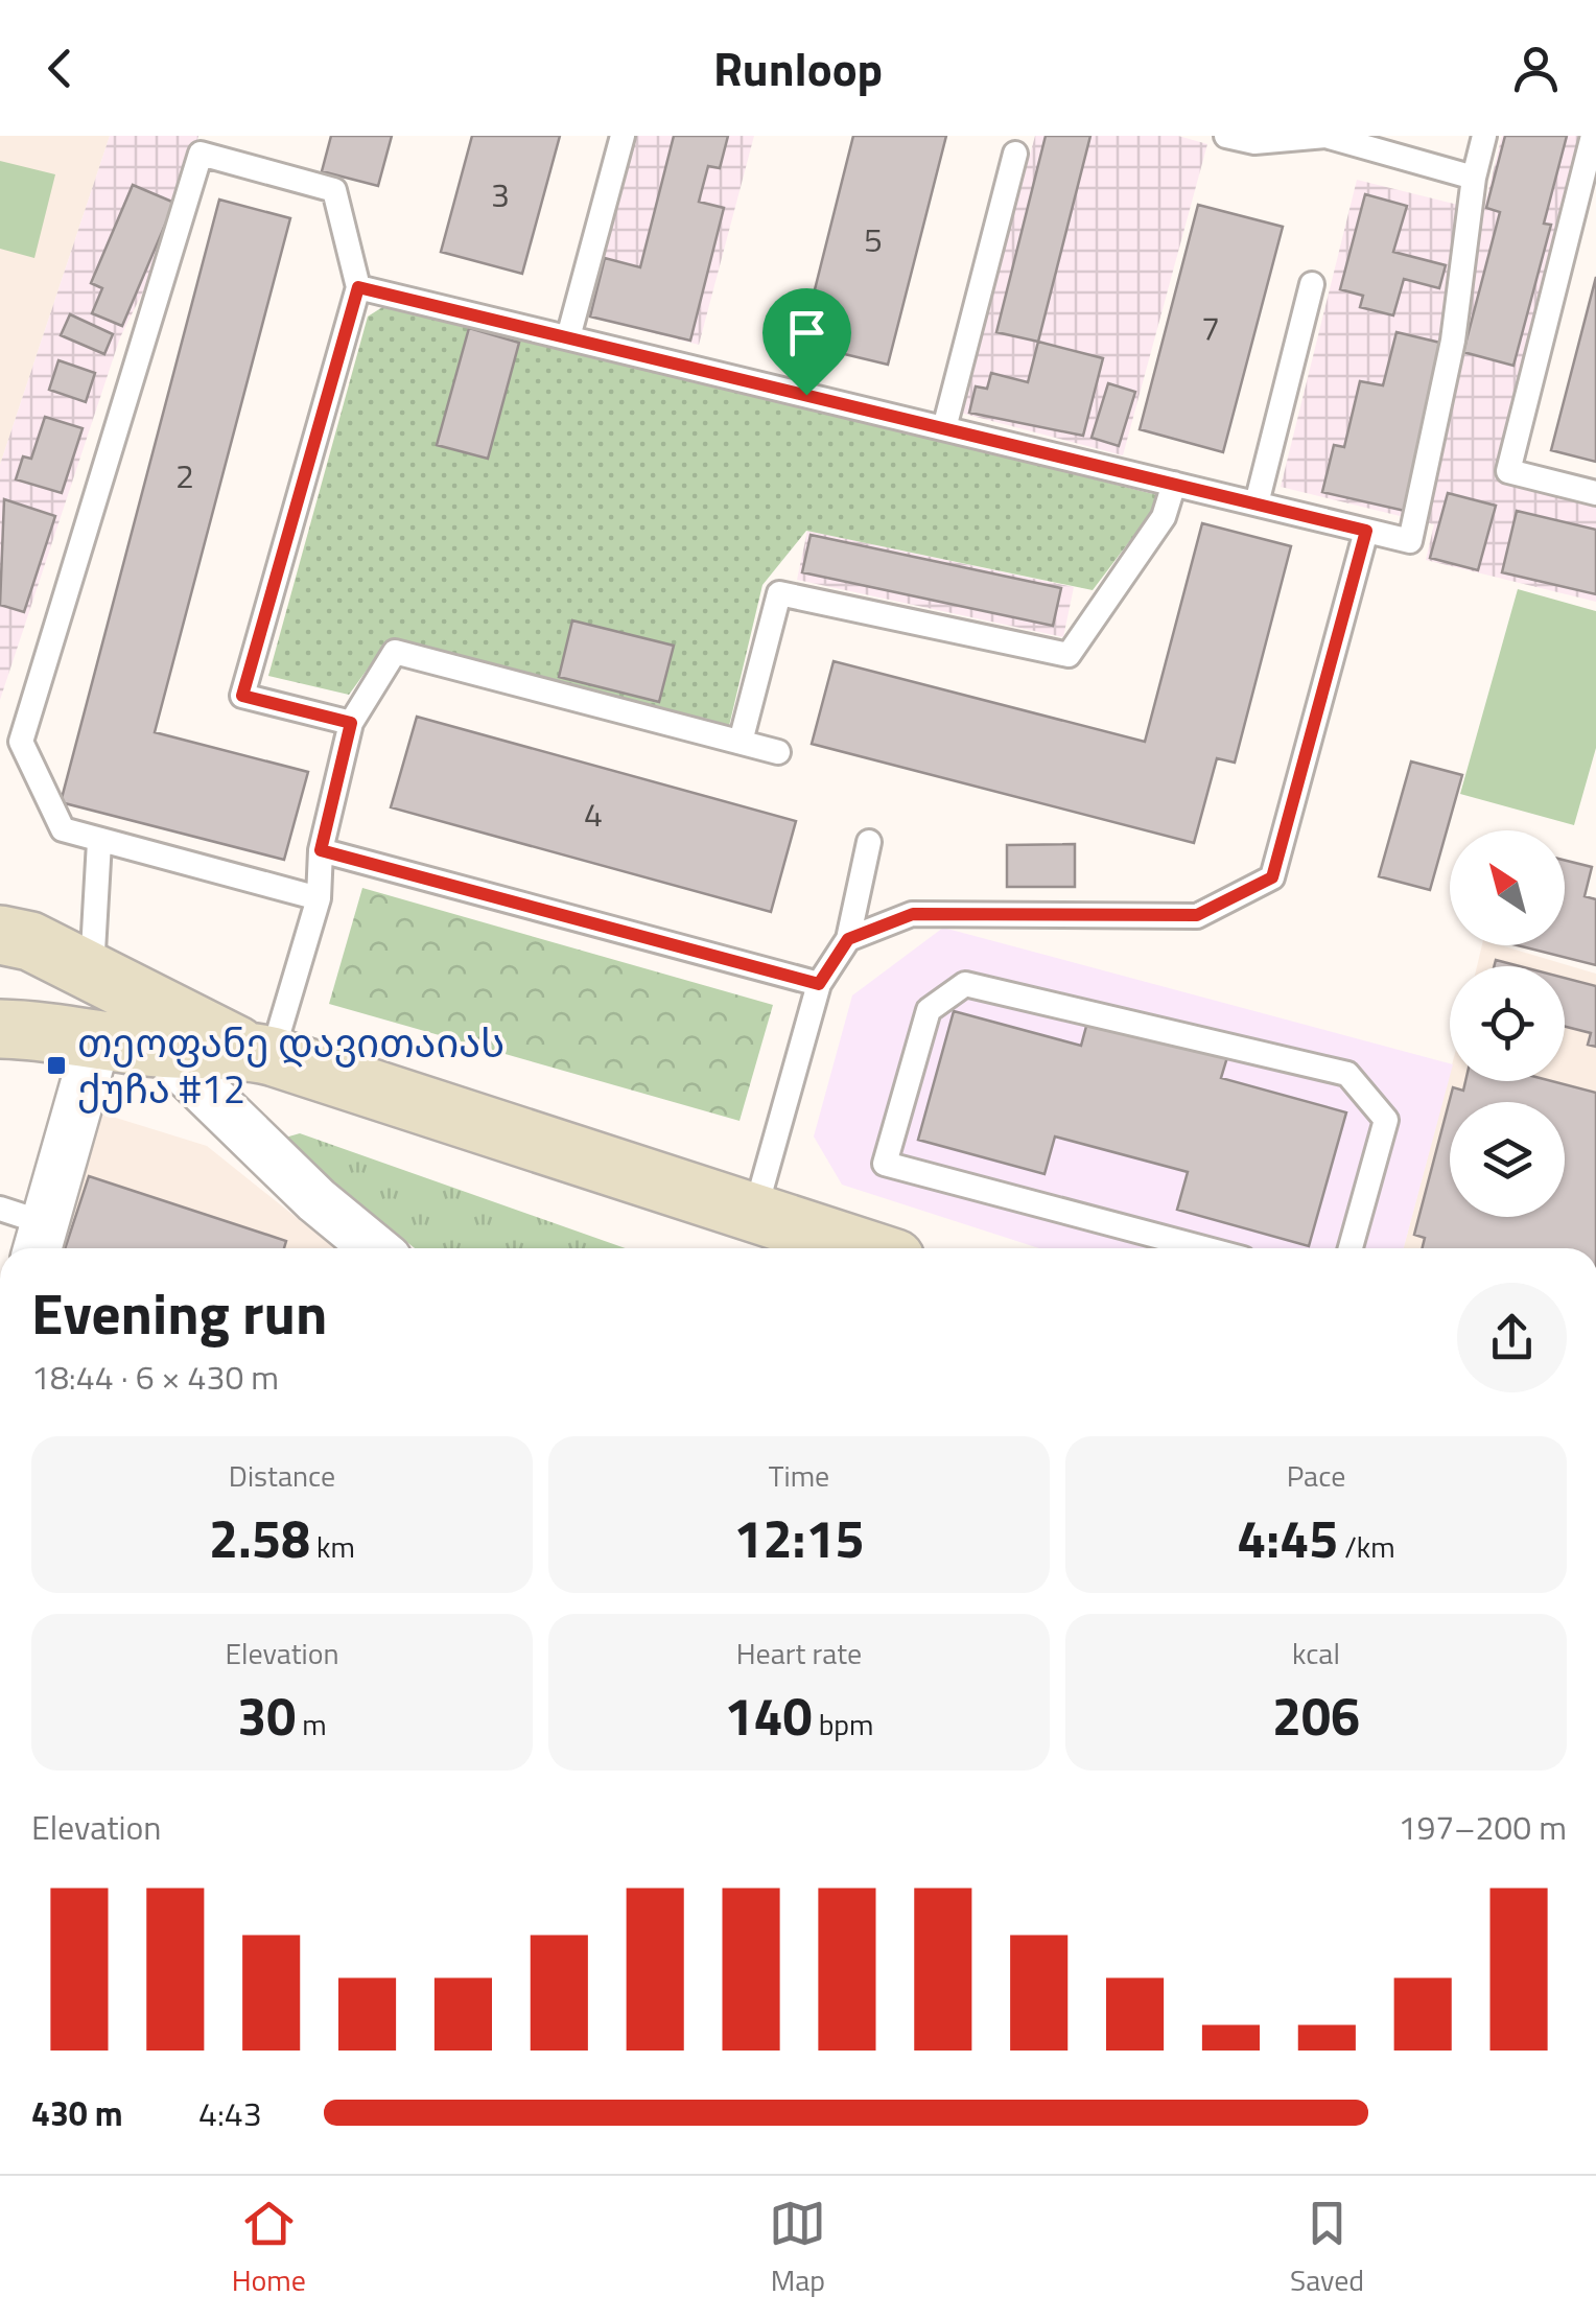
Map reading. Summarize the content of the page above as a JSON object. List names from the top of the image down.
{
  "places": {
    "transit": ["თეოფანე დავითაიას ქუჩა #12"]
  },
  "house_numbers": [
    "3",
    "5",
    "7",
    "2",
    "4"
  ],
  "north": "top left",
  "page": {
    "header": "Runloop",
    "heading": ["Evening run", "18:44 · 6 × 430 m"],
    "stats": [
      ["Distance", "2.58 km"],
      ["Time", "12:15"],
      ["Pace", "4:45 /km"],
      ["Elevation", "30 m"],
      ["Heart rate", "140 bpm"],
      ["kcal", "206"]
    ],
    "chart": ["Elevation", "197–200 m"],
    "list": [
      {
        "name": "430 m",
        "note": "4:43"
      }
    ],
    "tabs": ["Home", "Map", "Saved"]
  }
}
